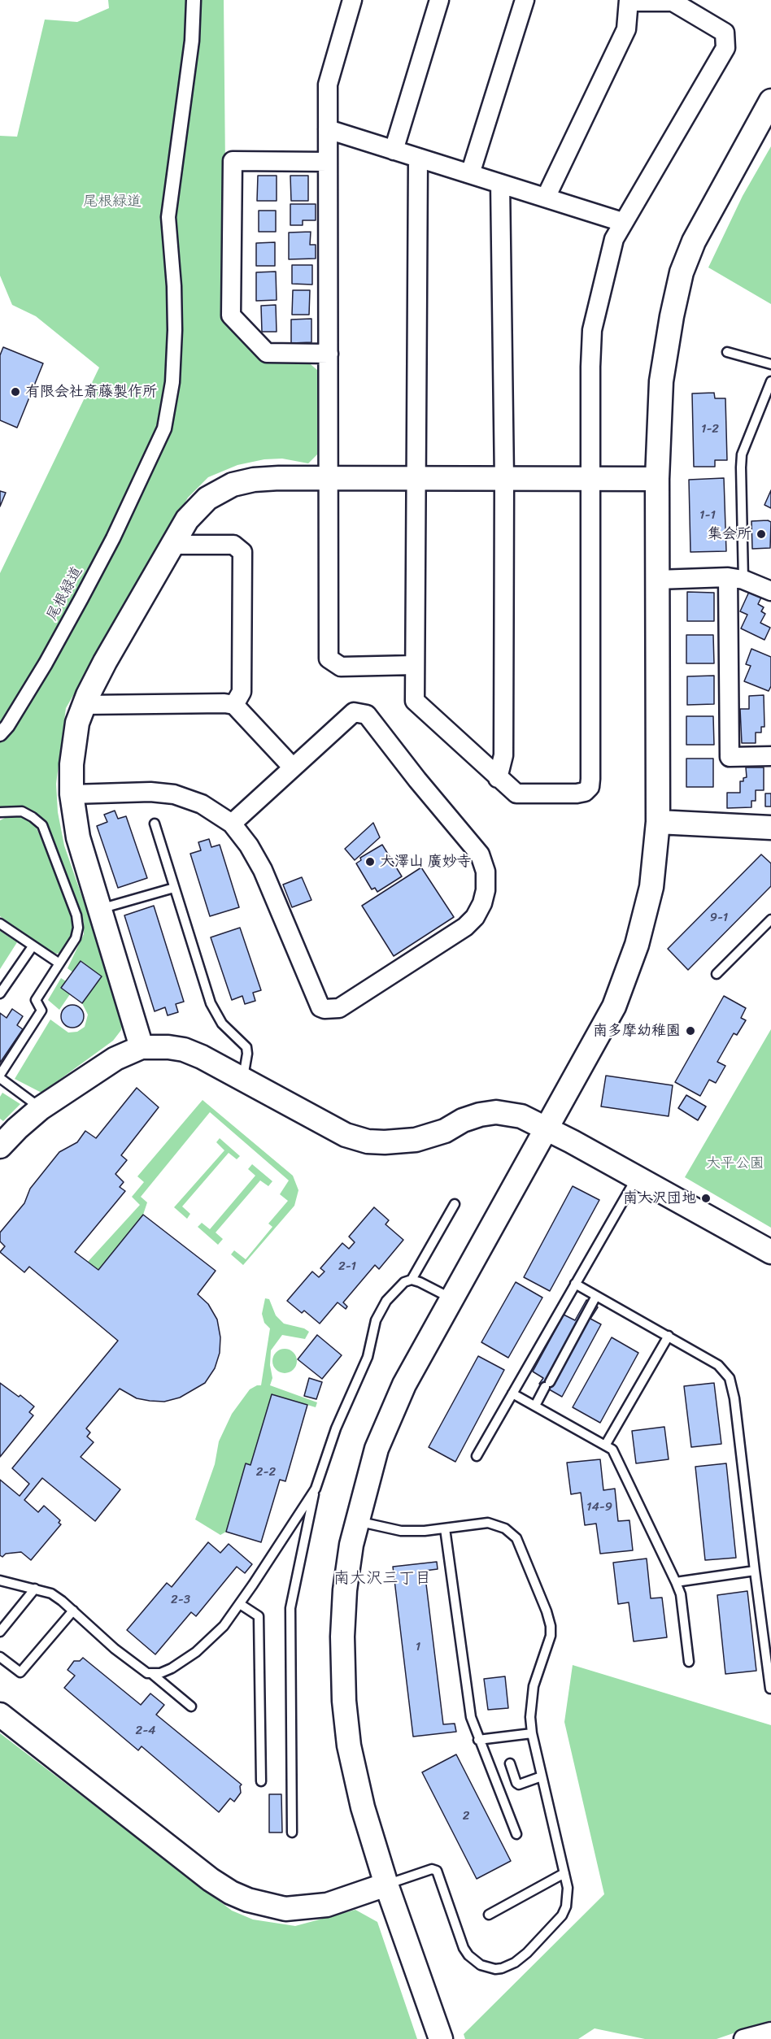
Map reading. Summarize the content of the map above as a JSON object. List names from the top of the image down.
{
  "streets": {
    "street": ["尾根緑道"]
  },
  "districts": ["南大沢三丁目"],
  "parks": ["尾根緑道", "大平公園"],
  "places": [
    "有限会社斎藤製作所",
    "集会所",
    "大澤山 廣妙寺",
    "南多摩幼稚園",
    "南大沢団地"
  ],
  "house_numbers": [
    "1-2",
    "1-1",
    "9-1",
    "2-1",
    "2-2",
    "14-9",
    "2-3",
    "1",
    "2-4",
    "2"
  ]
}
